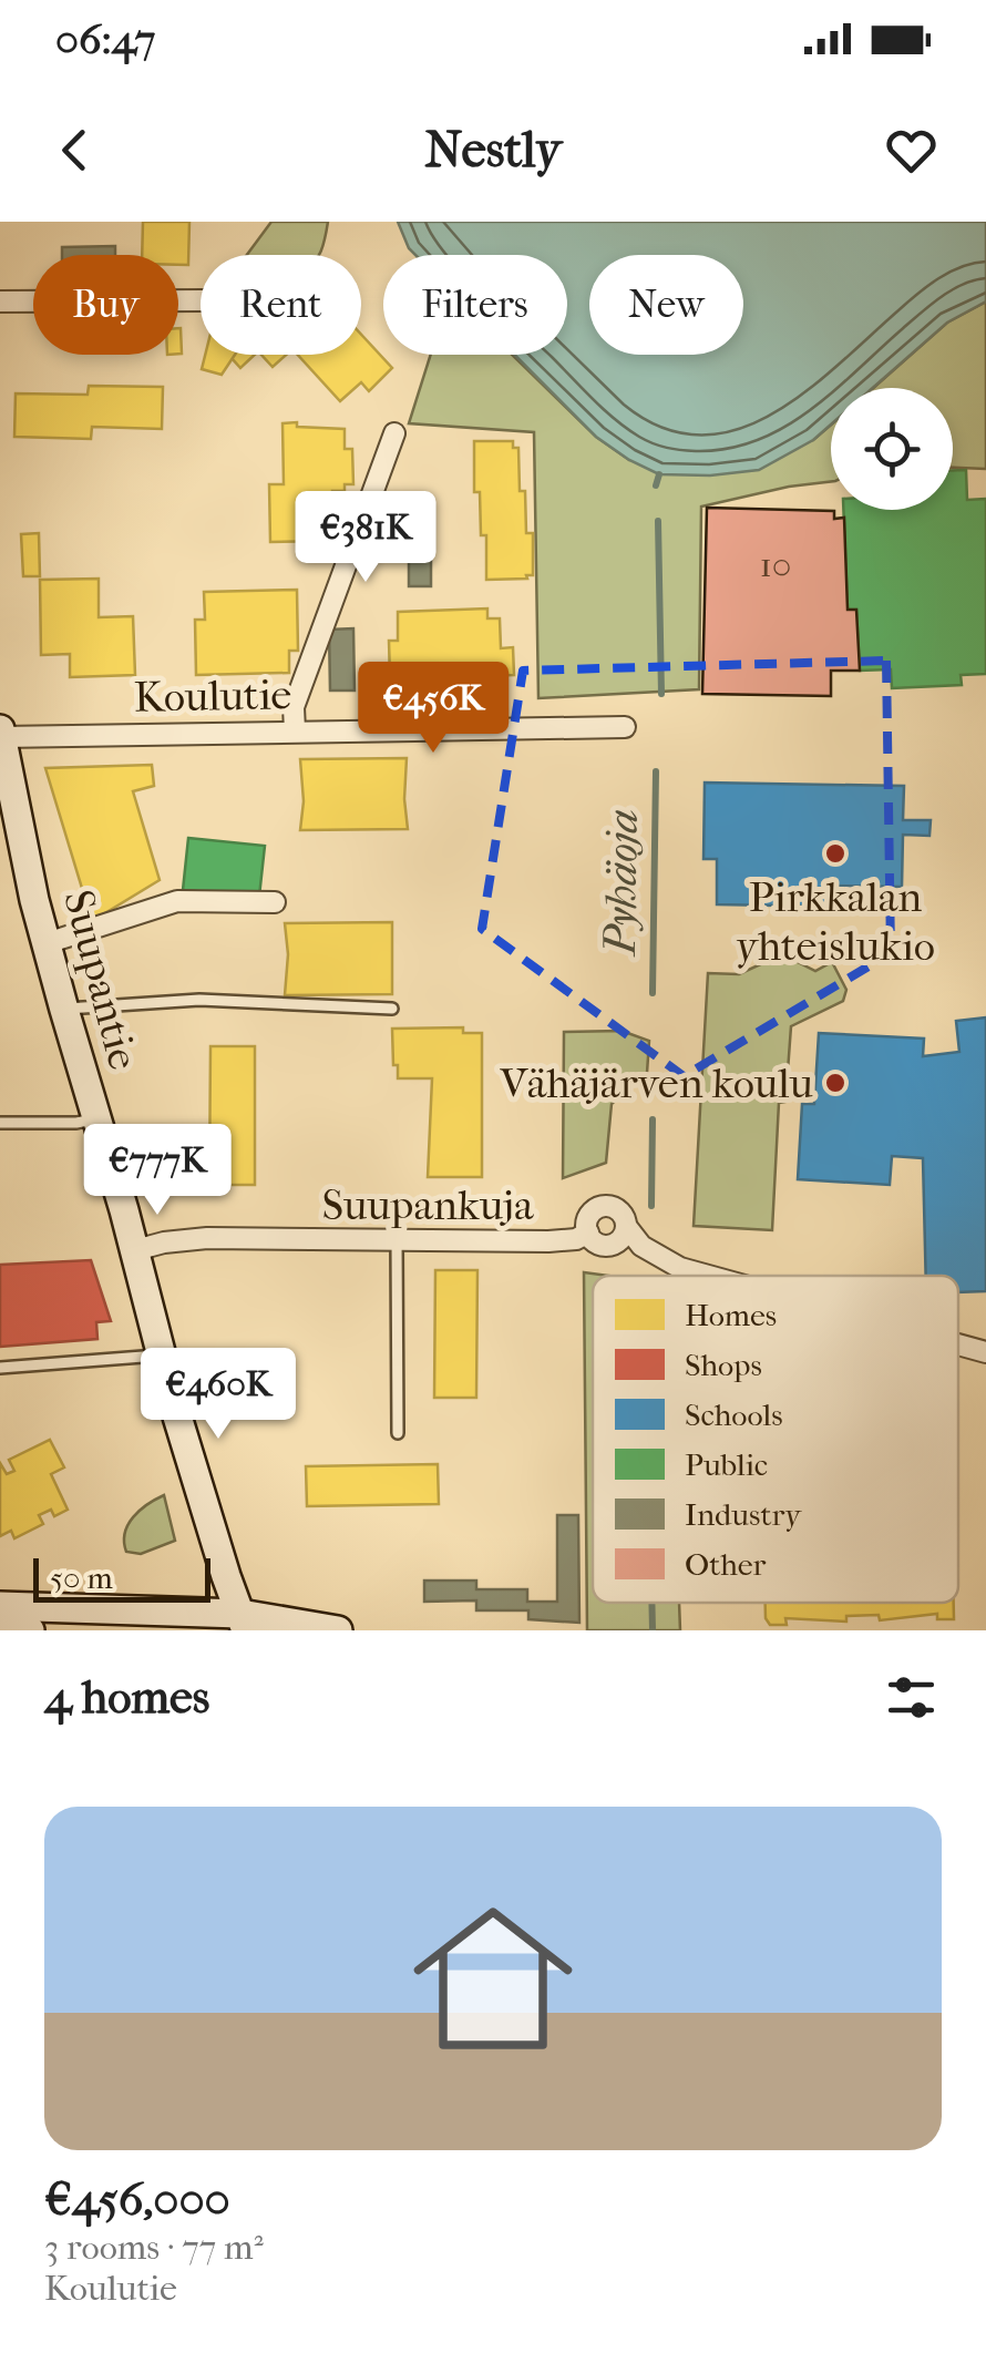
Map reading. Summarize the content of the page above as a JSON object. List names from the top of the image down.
{
  "streets": {
    "street": ["Koulutie", "Suupantie", "Suupankuja"]
  },
  "crossings": [
    ["Koulutie", "Suupantie"],
    ["Suupantie", "Suupankuja"]
  ],
  "water": ["Pyhäoja"],
  "places": ["Pirkkalan yhteislukio", "Vähäjärven koulu"],
  "house_numbers": ["10"],
  "legend": [
    "Homes",
    "Shops",
    "Schools",
    "Public",
    "Industry",
    "Other"
  ],
  "scale_bar": "50 m",
  "page": {
    "status": "06:47",
    "header": "Nestly",
    "chip": [
      "Buy",
      "Rent",
      "Filters",
      "New"
    ],
    "price": [
      "€381K",
      "€456K",
      "€777K",
      "€460K"
    ],
    "scale": "50 m",
    "heading": "4 homes",
    "list": [
      {
        "name": "€456,000",
        "note": "3 rooms · 77 m² · Koulutie"
      }
    ]
  }
}
